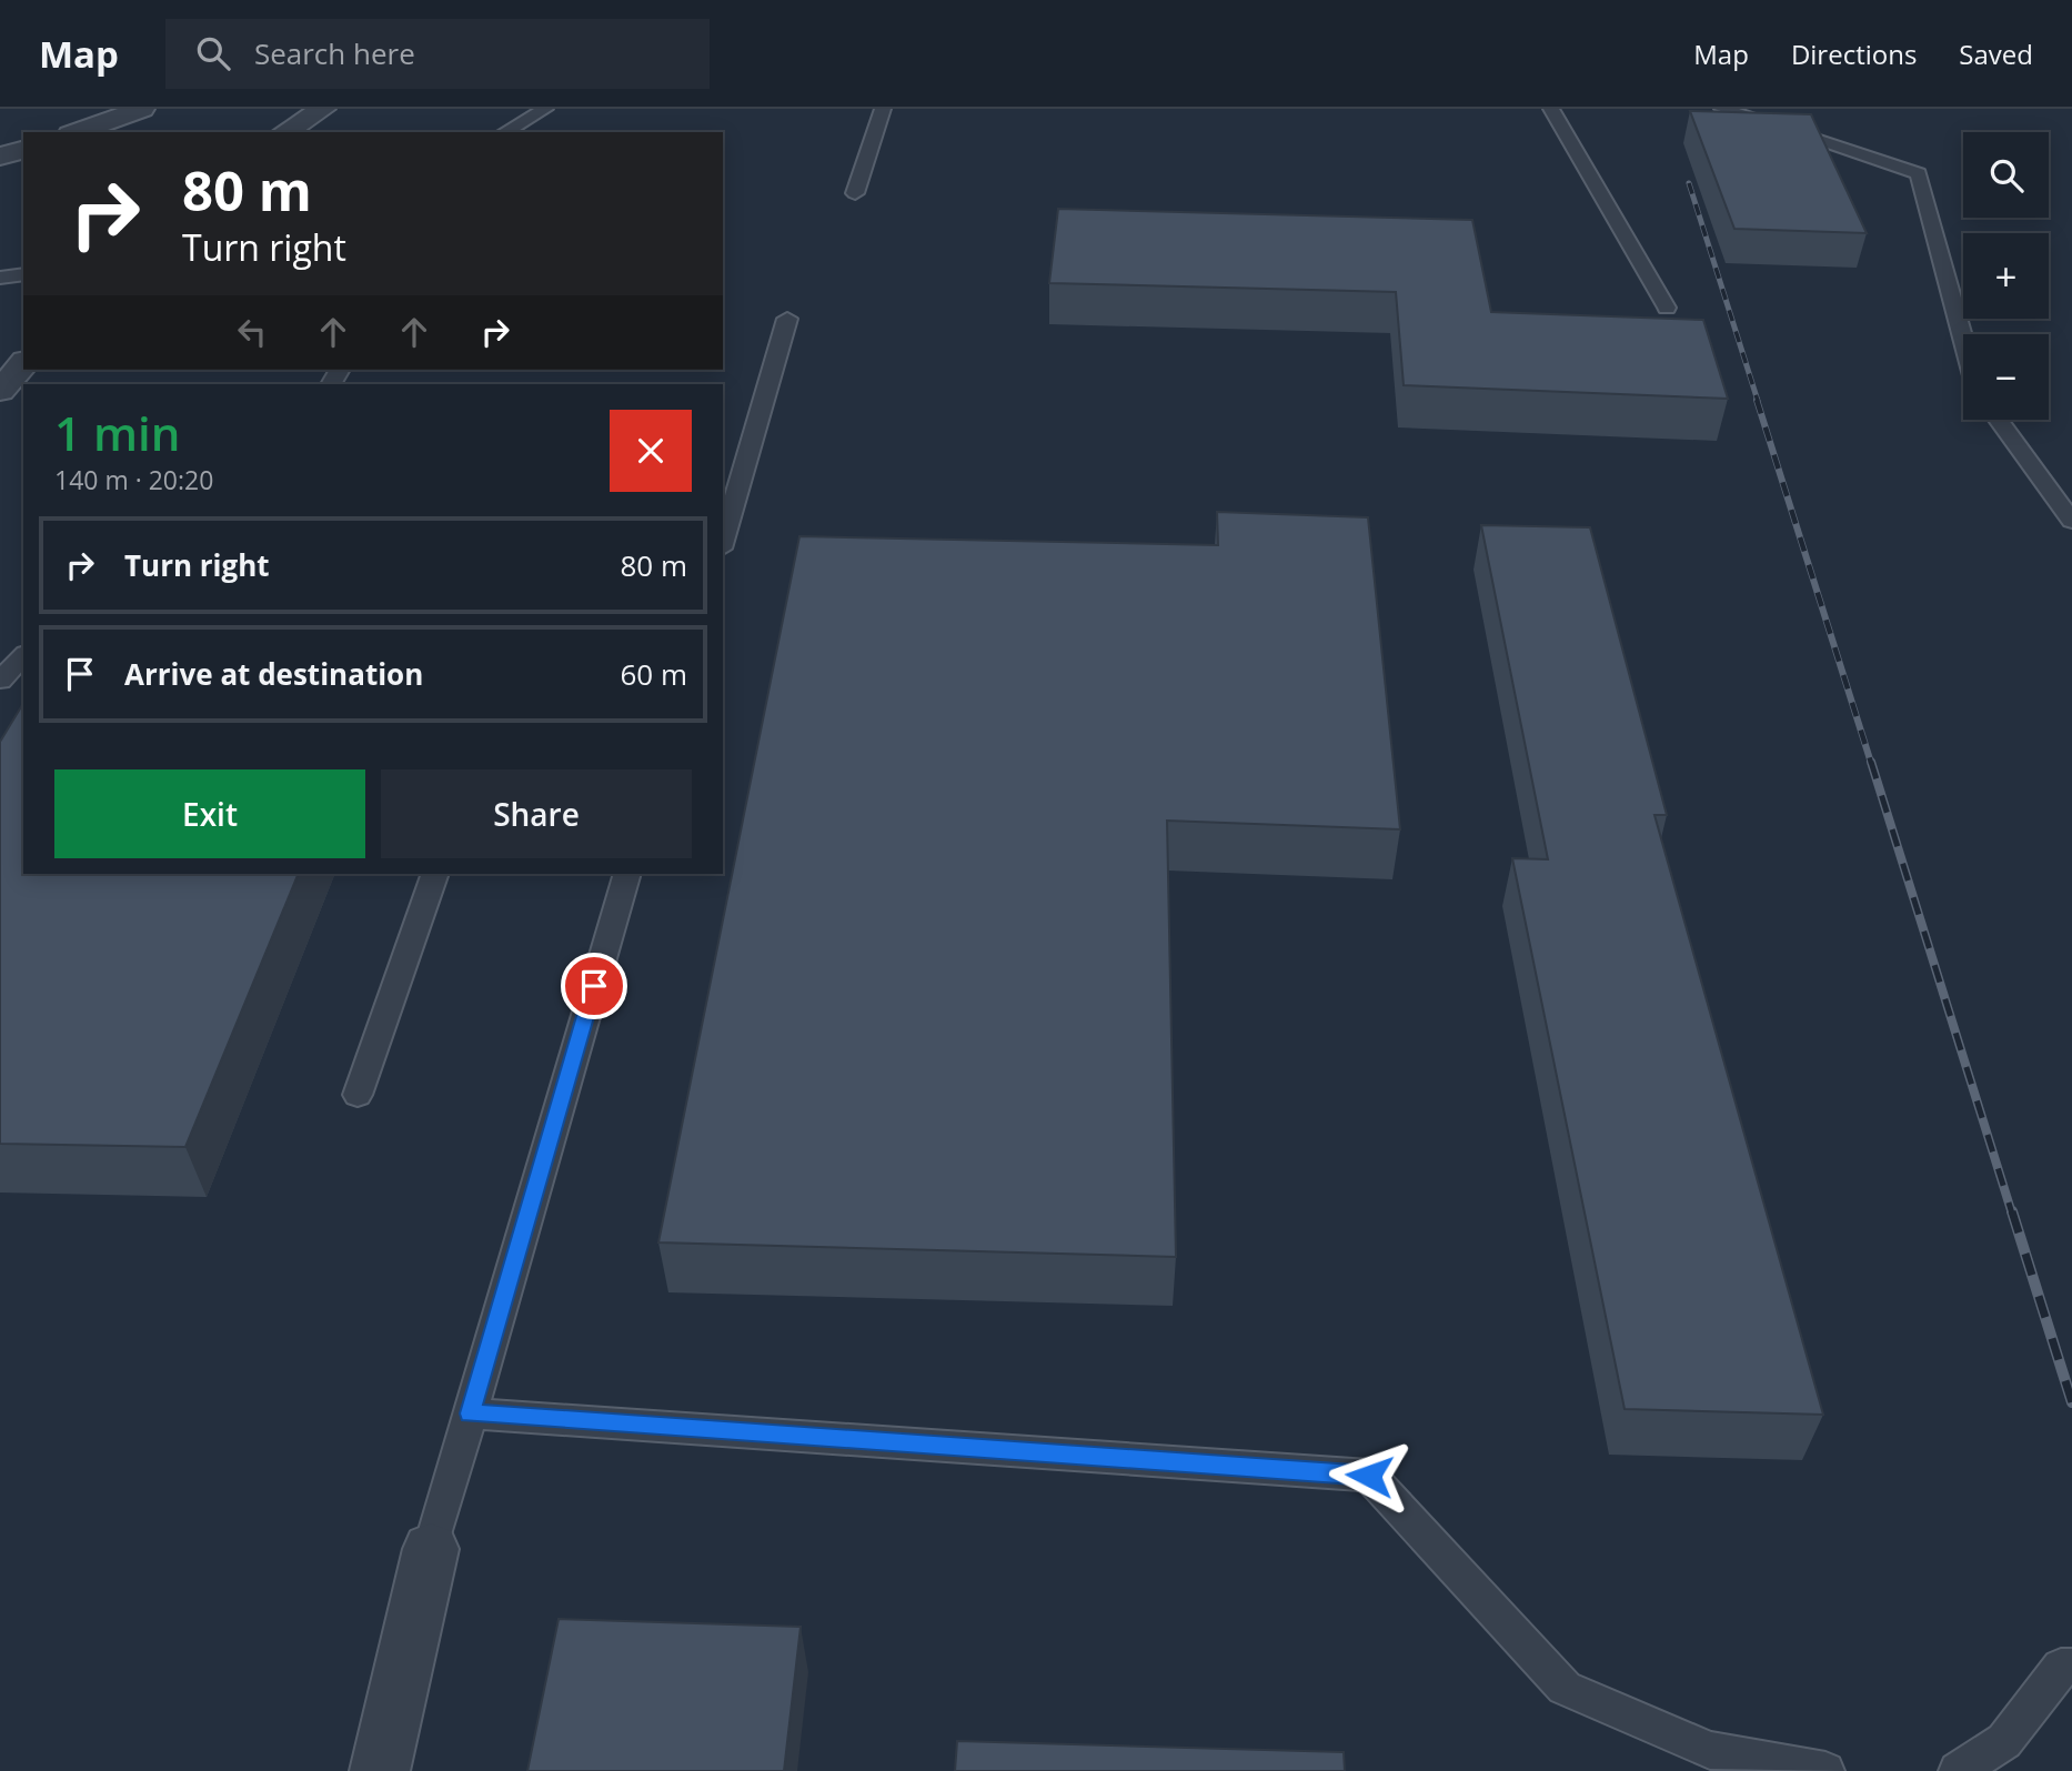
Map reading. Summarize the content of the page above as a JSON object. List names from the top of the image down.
{
  "page": {
    "header": "Map",
    "search": "Search here",
    "nav": ["Map", "Directions", "Saved"],
    "map_buttons": ["+", "−"],
    "turn": ["80 m", "Turn right"],
    "heading": ["1 min", "140 m · 20:20"],
    "list": [
      {
        "name": "Turn right",
        "value": "80 m"
      },
      {
        "name": "Arrive at destination",
        "value": "60 m"
      }
    ],
    "buttons": ["Exit", "Share"]
  }
}
